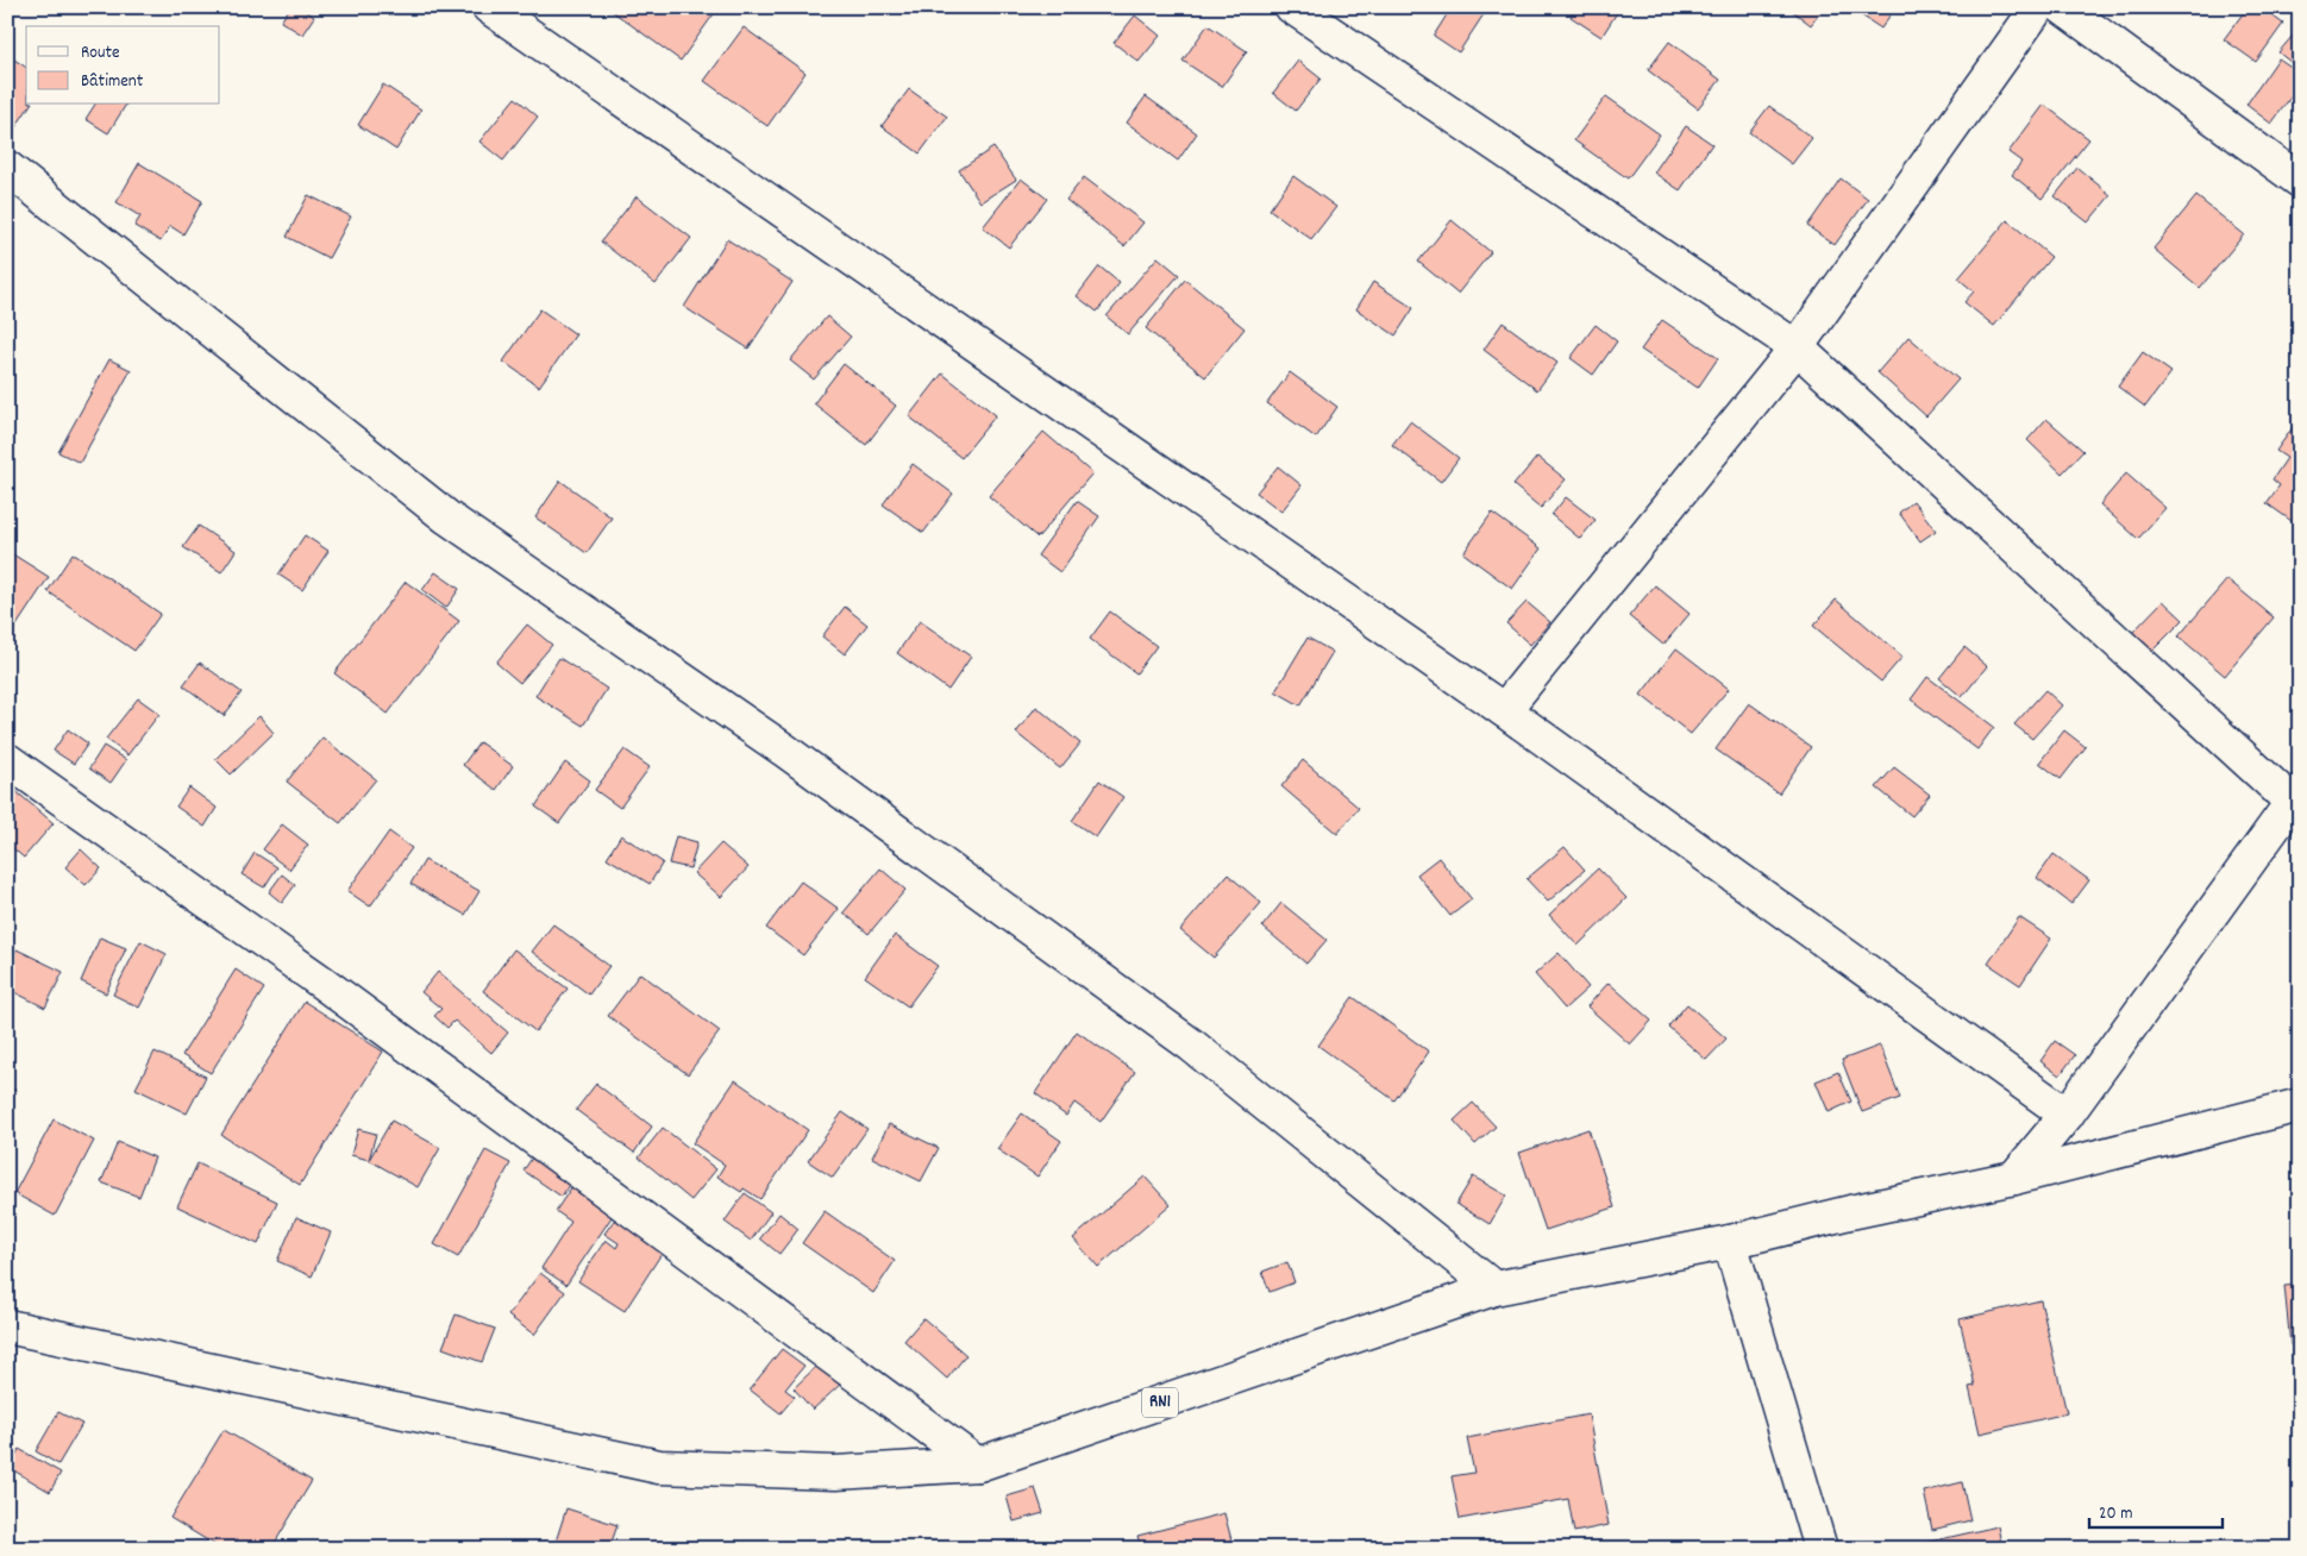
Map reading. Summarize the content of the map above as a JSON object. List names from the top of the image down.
{
  "streets": {
    "main road": ["RN1"]
  },
  "legend": ["Route", "Bâtiment"],
  "scale_bar": "20 m"
}
